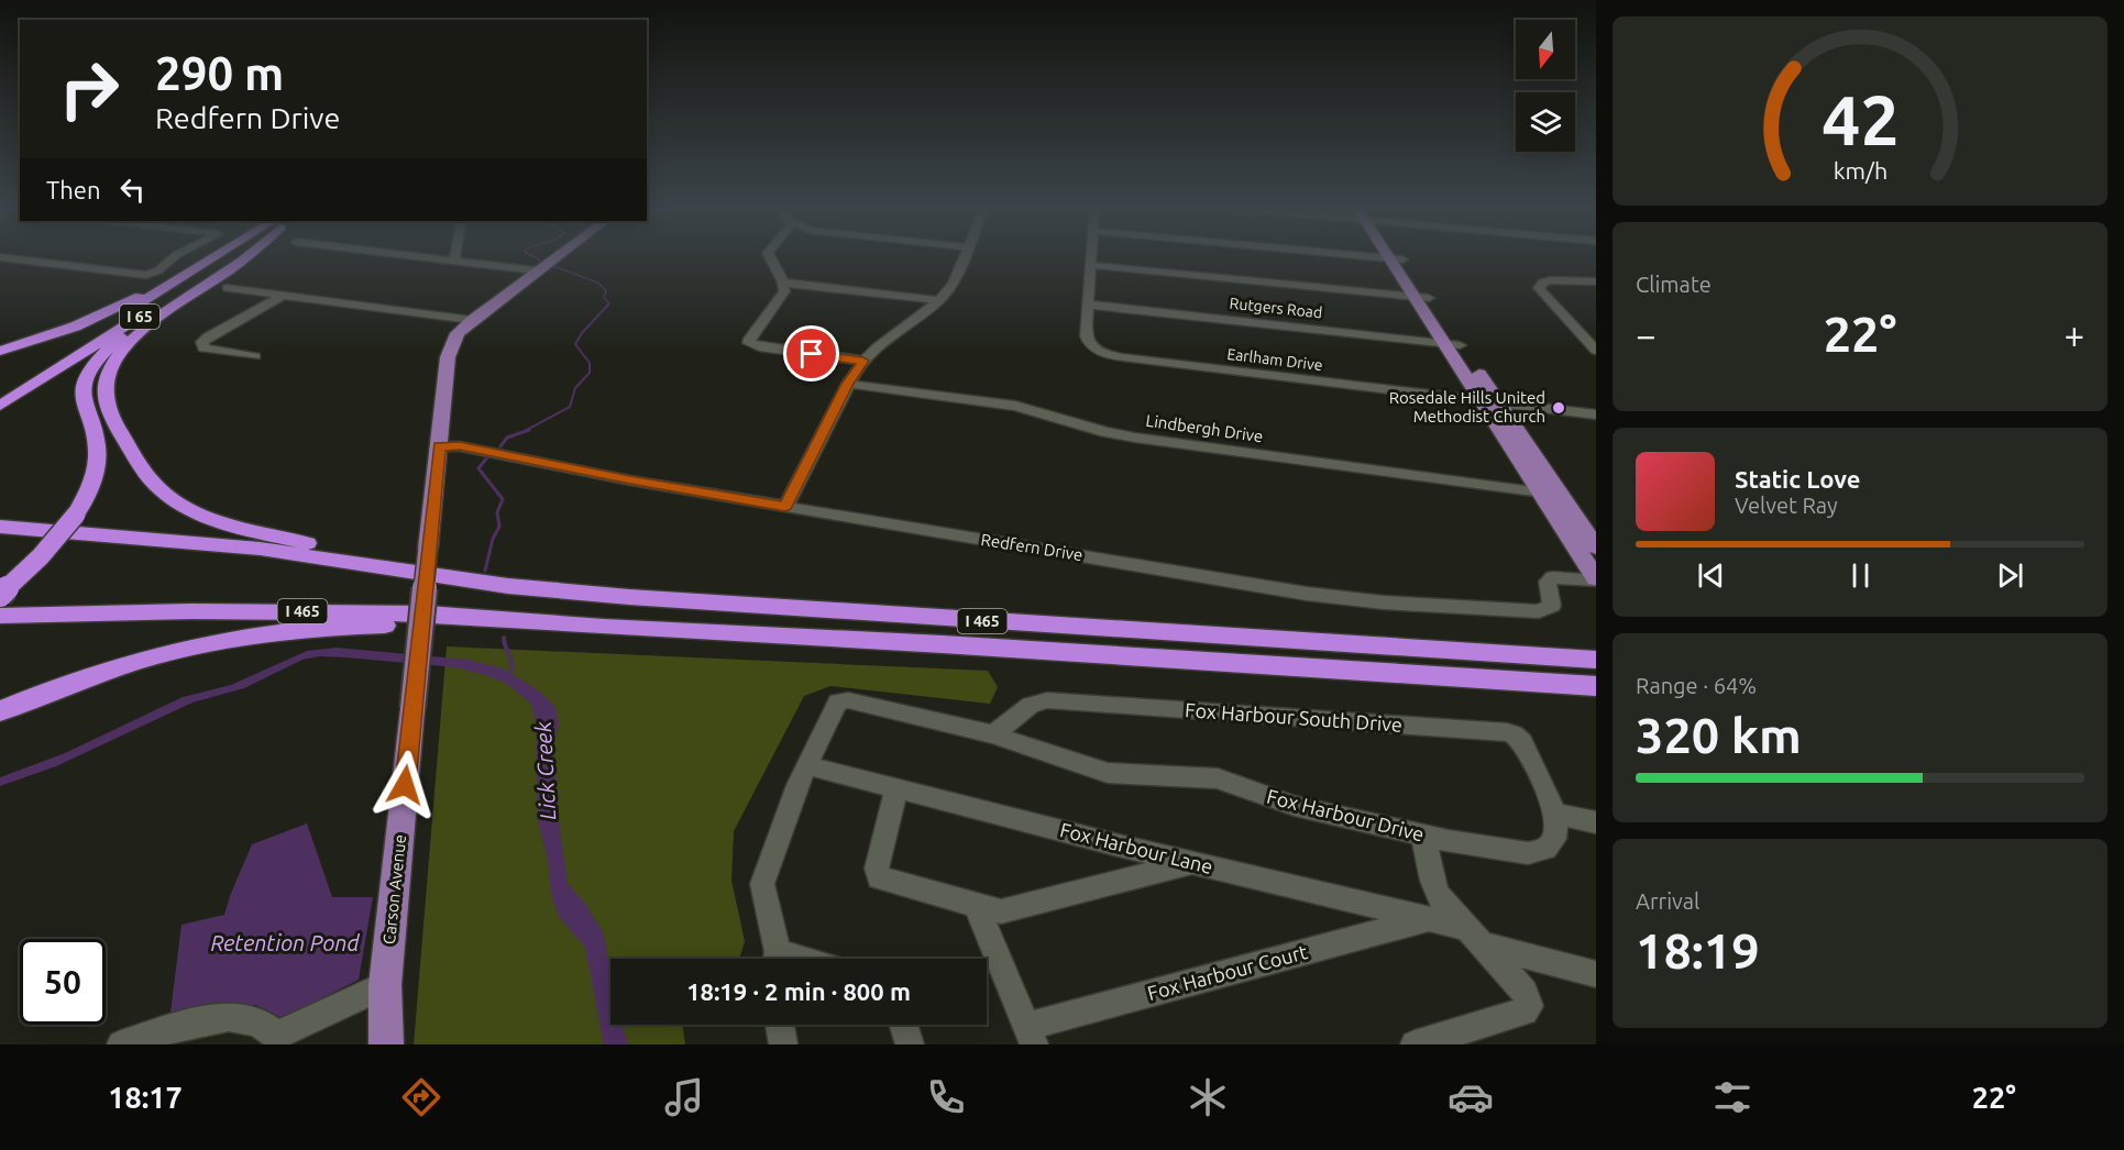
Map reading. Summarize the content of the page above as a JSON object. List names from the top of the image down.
{
  "streets": {
    "highway": ["I 65", "I 465"],
    "main road": ["Carson Avenue"],
    "street": [
      "Rutgers Road",
      "Earlham Drive",
      "Lindbergh Drive",
      "Redfern Drive",
      "Fox Harbour South Drive",
      "Fox Harbour Drive",
      "Fox Harbour Lane",
      "Fox Harbour Court"
    ]
  },
  "crossings": [
    ["Rutgers Road", "Earlham Drive"],
    ["Redfern Drive", "Carson Avenue"],
    ["Fox Harbour South Drive", "Fox Harbour Drive"],
    ["Fox Harbour Drive", "Fox Harbour Lane"],
    ["Fox Harbour Lane", "Fox Harbour Court"]
  ],
  "water": ["Lick Creek", "Retention Pond"],
  "places": ["Rosedale Hills United Methodist Church"],
  "north": "bottom",
  "page": {
    "turn": ["290 m", "Redfern Drive"],
    "then": "Then",
    "tile": [
      "Climate",
      ["Range · 64%", "320 km"],
      ["Arrival", "18:19"]
    ],
    "heat": ["−", "22°", "+"],
    "song": ["Static Love", "Velvet Ray"],
    "limit": "50",
    "trip": "18:19 · 2 min · 800 m",
    "tabs": ["18:17", "22°"],
    "gauge": ["42", "km/h"]
  }
}
